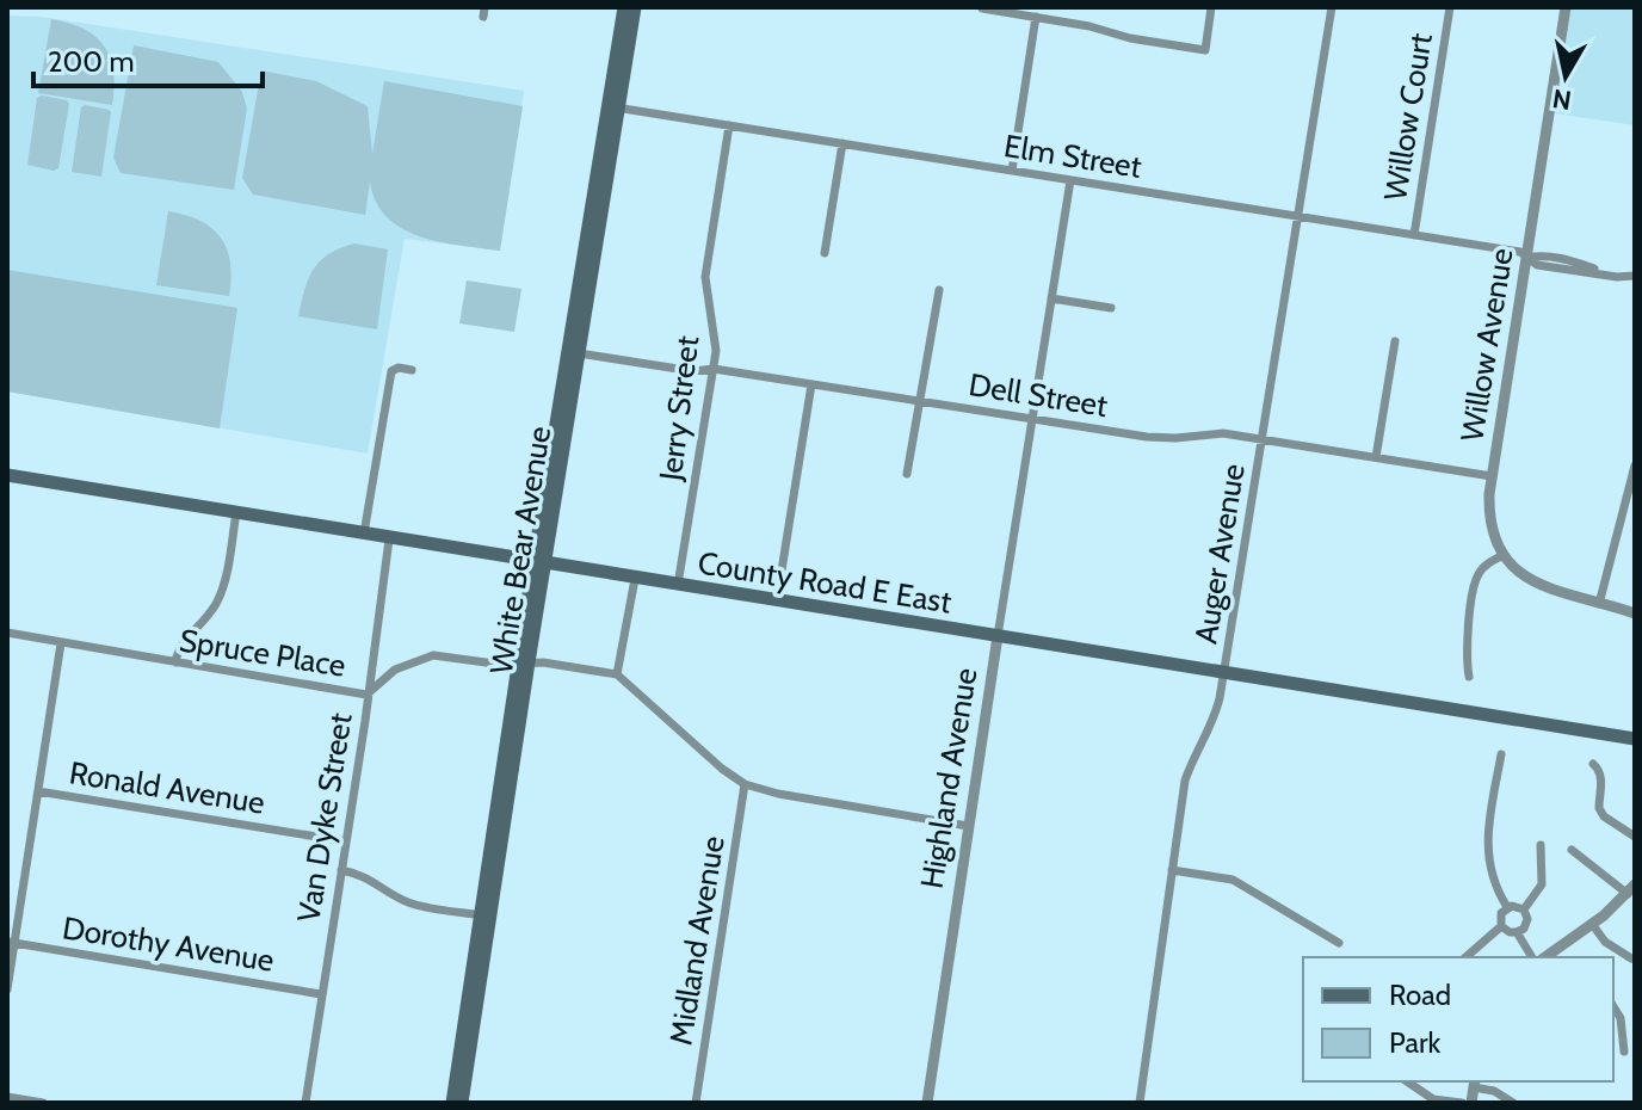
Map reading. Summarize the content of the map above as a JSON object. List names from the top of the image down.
{
  "streets": {
    "main road": ["White Bear Avenue", "County Road E East"],
    "street": [
      "Willow Court",
      "Elm Street",
      "Willow Avenue",
      "Dell Street",
      "Jerry Street",
      "Auger Avenue",
      "Spruce Place",
      "Highland Avenue",
      "Ronald Avenue",
      "Van Dyke Street",
      "Midland Avenue",
      "Dorothy Avenue"
    ]
  },
  "crossings": [
    ["Willow Court", "Elm Street"],
    ["Elm Street", "Willow Avenue"],
    ["Elm Street", "Jerry Street"],
    ["Elm Street", "White Bear Avenue"],
    ["Elm Street", "Auger Avenue"],
    ["Elm Street", "Highland Avenue"],
    ["Willow Avenue", "Dell Street"],
    ["Dell Street", "Jerry Street"],
    ["Dell Street", "White Bear Avenue"],
    ["Dell Street", "Auger Avenue"],
    ["Dell Street", "Highland Avenue"],
    ["Jerry Street", "County Road E East"],
    ["White Bear Avenue", "County Road E East"],
    ["White Bear Avenue", "Spruce Place"],
    ["Auger Avenue", "County Road E East"],
    ["County Road E East", "Highland Avenue"],
    ["County Road E East", "Van Dyke Street"],
    ["Spruce Place", "Van Dyke Street"],
    ["Ronald Avenue", "Van Dyke Street"],
    ["Van Dyke Street", "Dorothy Avenue"]
  ],
  "legend": ["Road", "Park"],
  "scale_bar": "200 m",
  "north": "bottom"
}
